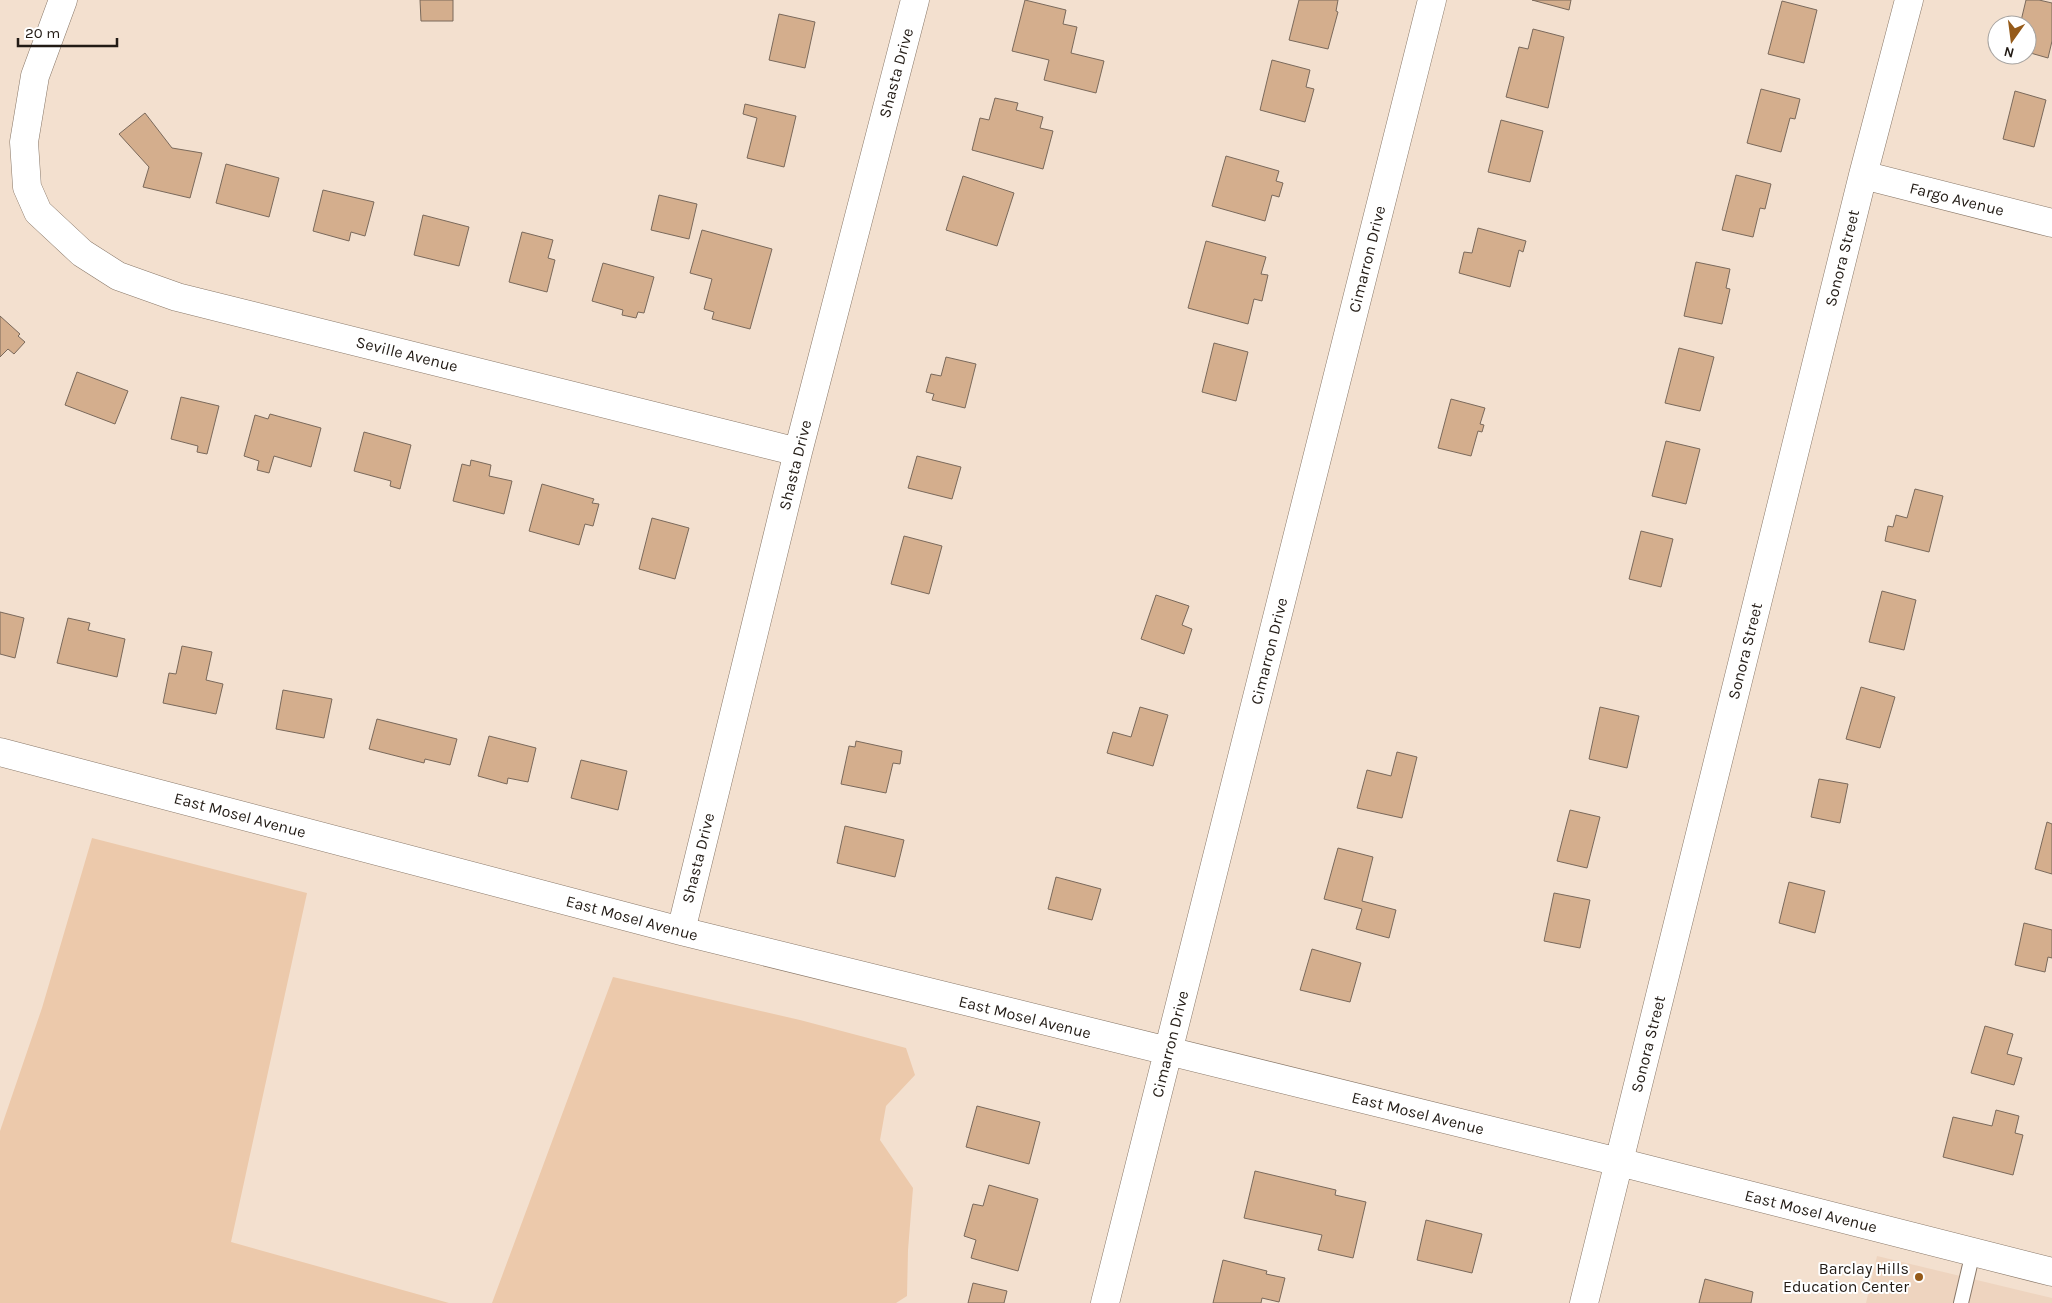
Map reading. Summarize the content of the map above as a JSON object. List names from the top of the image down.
{
  "streets": {
    "street": [
      "Shasta Drive",
      "Fargo Avenue",
      "Sonora Street",
      "Cimarron Drive",
      "Seville Avenue",
      "East Mosel Avenue"
    ]
  },
  "crossings": [
    ["Shasta Drive", "Seville Avenue"],
    ["Shasta Drive", "East Mosel Avenue"],
    ["Fargo Avenue", "Sonora Street"],
    ["Sonora Street", "East Mosel Avenue"],
    ["Cimarron Drive", "East Mosel Avenue"]
  ],
  "places": ["Barclay Hills Education Center"],
  "scale_bar": "20 m",
  "north": "bottom"
}
